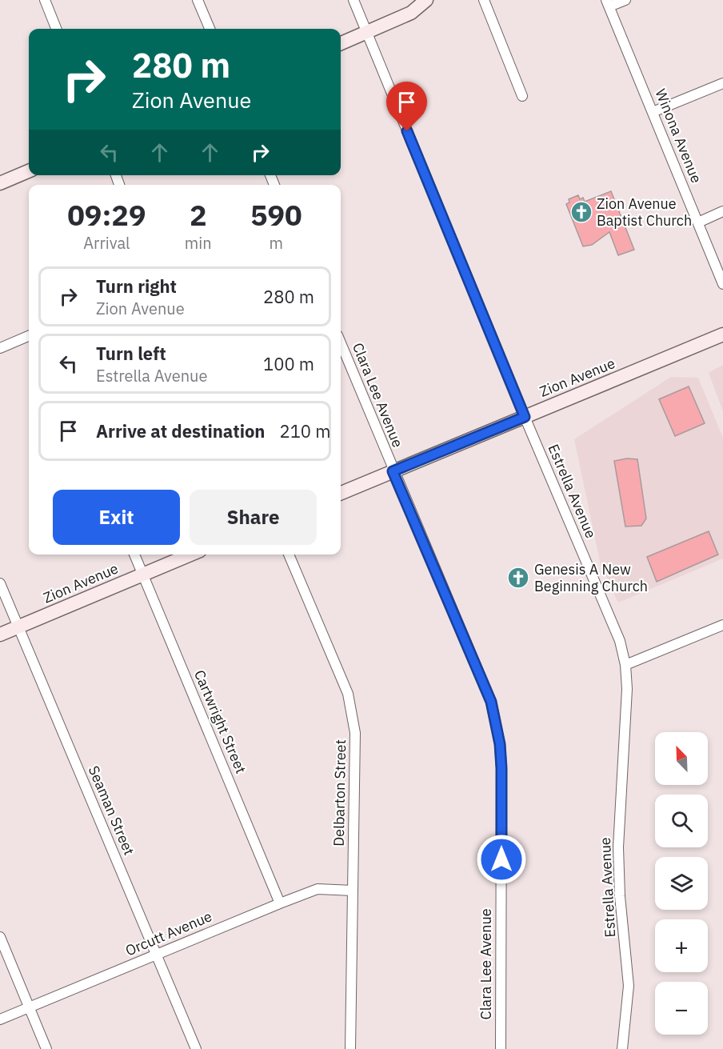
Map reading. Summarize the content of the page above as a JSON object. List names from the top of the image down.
{
  "streets": {
    "main road": ["Zion Avenue"],
    "street": [
      "Winona Avenue",
      "Clara Lee Avenue",
      "Estrella Avenue",
      "Cartwright Street",
      "Delbarton Street",
      "Seaman Street",
      "Orcutt Avenue"
    ]
  },
  "crossings": [
    ["Zion Avenue", "Clara Lee Avenue"],
    ["Zion Avenue", "Estrella Avenue"],
    ["Zion Avenue", "Cartwright Street"],
    ["Zion Avenue", "Seaman Street"],
    ["Cartwright Street", "Orcutt Avenue"],
    ["Delbarton Street", "Orcutt Avenue"],
    ["Seaman Street", "Orcutt Avenue"]
  ],
  "places": {
    "church": ["Zion Avenue Baptist Church", "Genesis A New Beginning Church"]
  },
  "north": "top left",
  "page": {
    "turn": ["280 m", "Zion Avenue"],
    "eta": [
      "09:29",
      "Arrival",
      "2",
      "min",
      "590",
      "m"
    ],
    "list": [
      {
        "name": "Turn right",
        "note": "Zion Avenue",
        "value": "280 m"
      },
      {
        "name": "Turn left",
        "note": "Estrella Avenue",
        "value": "100 m"
      },
      {
        "name": "Arrive at destination",
        "value": "210 m"
      }
    ],
    "buttons": ["Exit", "Share"],
    "map_buttons": ["+", "−"]
  }
}
